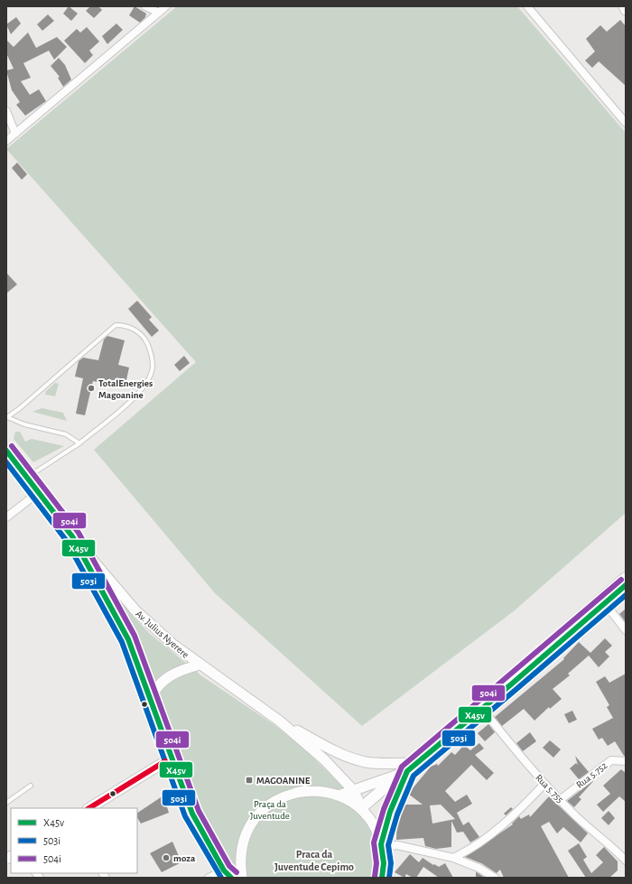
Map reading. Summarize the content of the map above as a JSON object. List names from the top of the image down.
{
  "streets": {
    "main road": ["Av. Julius Nyerere"],
    "street": ["Rua 5.752", "Rua 5.755"]
  },
  "crossings": [
    ["Rua 5.752", "Rua 5.755"]
  ],
  "districts": ["Praca da Juventude Cepimo"],
  "parks": ["Praça da Juventude"],
  "places": {
    "other": ["TotalEnergies Magoanine", "moza"],
    "transit": ["MAGOANINE"]
  },
  "lines": ["transit line 504i", "transit line X45v", "transit line 503i"],
  "legend": ["X45v", "503i", "504i"]
}
